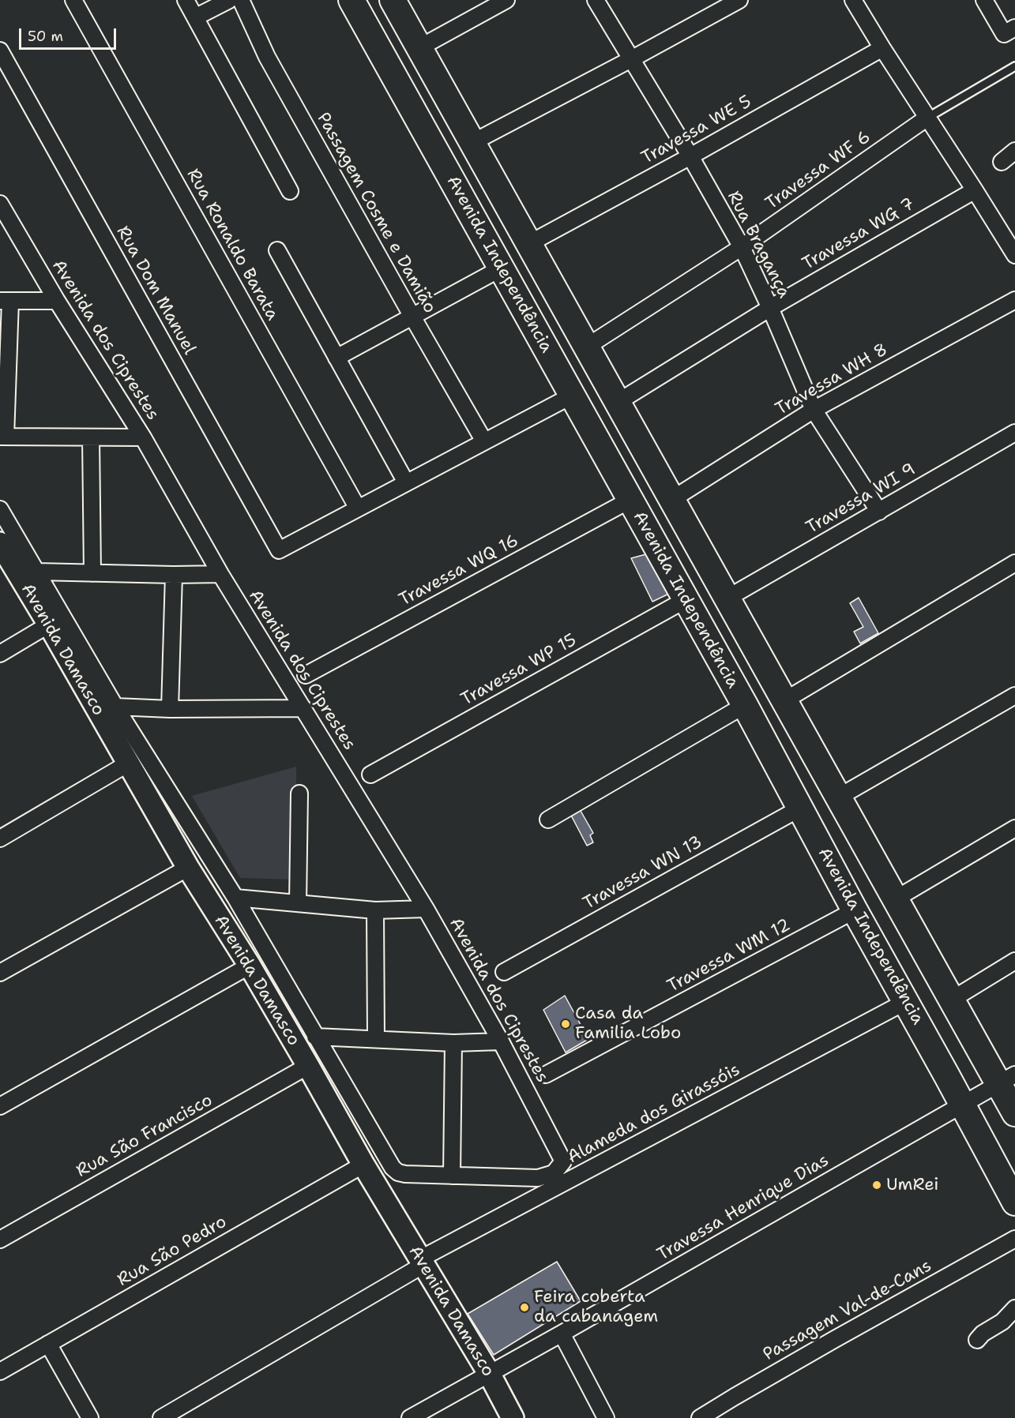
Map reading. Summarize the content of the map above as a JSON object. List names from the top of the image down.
{
  "streets": {
    "main road": ["Avenida Independência"],
    "street": [
      "Travessa WE 5",
      "Travessa WF 6",
      "Passagem Cosme e Damião",
      "Travessa WG 7",
      "Rua Ronaldo Barata",
      "Rua Bragança",
      "Rua Dom Manuel",
      "Avenida dos Ciprestes",
      "Travessa WH 8",
      "Travessa WI 9",
      "Travessa WQ 16",
      "Avenida Damasco",
      "Travessa WP 15",
      "Travessa WN 13",
      "Travessa WM 12",
      "Alameda dos Girassóis",
      "Rua São Francisco",
      "Travessa Henrique Dias",
      "Rua São Pedro",
      "Passagem Val-de-Cans"
    ]
  },
  "crossings": [
    ["Travessa WE 5", "Rua Bragança"],
    ["Travessa WE 5", "Avenida Independência"],
    ["Travessa WF 6", "Rua Bragança"],
    ["Travessa WF 6", "Avenida Independência"],
    ["Travessa WG 7", "Rua Bragança"],
    ["Travessa WG 7", "Avenida Independência"],
    ["Rua Ronaldo Barata", "Rua Dom Manuel"],
    ["Rua Bragança", "Travessa WH 8"],
    ["Rua Bragança", "Travessa WI 9"],
    ["Avenida Independência", "Travessa WH 8"],
    ["Avenida Independência", "Travessa WI 9"],
    ["Avenida Independência", "Travessa WQ 16"],
    ["Avenida Independência", "Travessa WP 15"],
    ["Avenida Independência", "Travessa WN 13"],
    ["Avenida Independência", "Travessa WM 12"],
    ["Avenida Independência", "Alameda dos Girassóis"],
    ["Avenida Independência", "Travessa Henrique Dias"],
    ["Avenida dos Ciprestes", "Avenida Damasco"],
    ["Avenida Damasco", "Alameda dos Girassóis"],
    ["Avenida Damasco", "Rua São Francisco"],
    ["Avenida Damasco", "Travessa Henrique Dias"],
    ["Avenida Damasco", "Rua São Pedro"]
  ],
  "places": ["Casa da Familia Lobo", "UmRei", "Feira coberta da cabanagem"],
  "scale_bar": "50 m"
}
